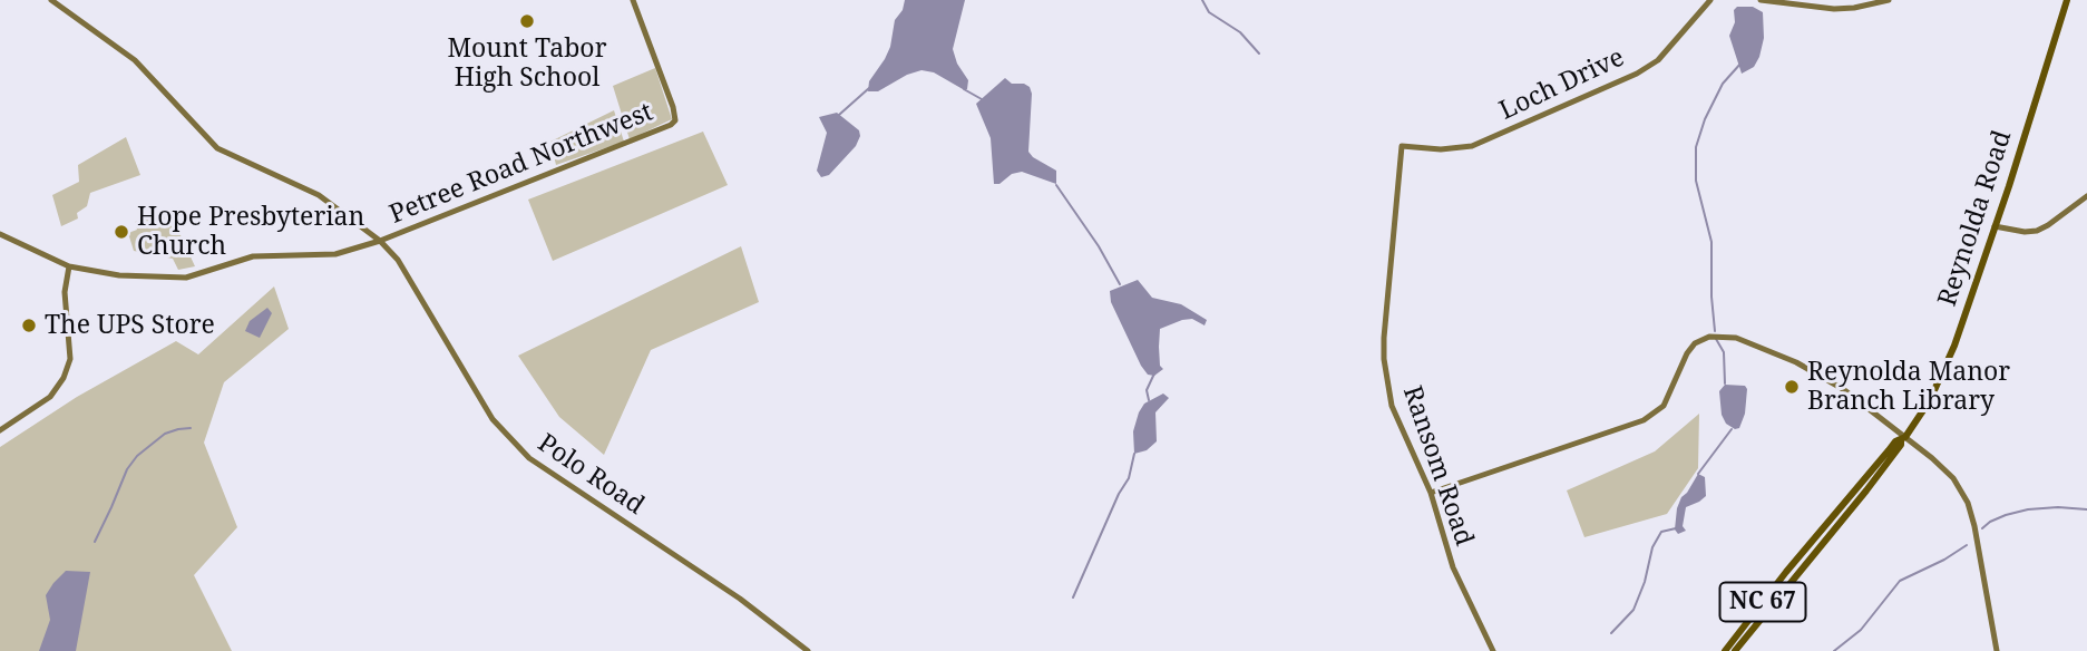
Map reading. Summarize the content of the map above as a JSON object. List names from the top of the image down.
{
  "streets": {
    "main road": ["Reynolda Road", "NC 67"],
    "street": [
      "Loch Drive",
      "Petree Road Northwest",
      "Ransom Road",
      "Polo Road"
    ]
  },
  "crossings": [
    ["Loch Drive", "Ransom Road"],
    ["Petree Road Northwest", "Polo Road"]
  ],
  "places": [
    "Mount Tabor High School",
    "Hope Presbyterian Church",
    "The UPS Store",
    "Reynolda Manor Branch Library"
  ]
}
